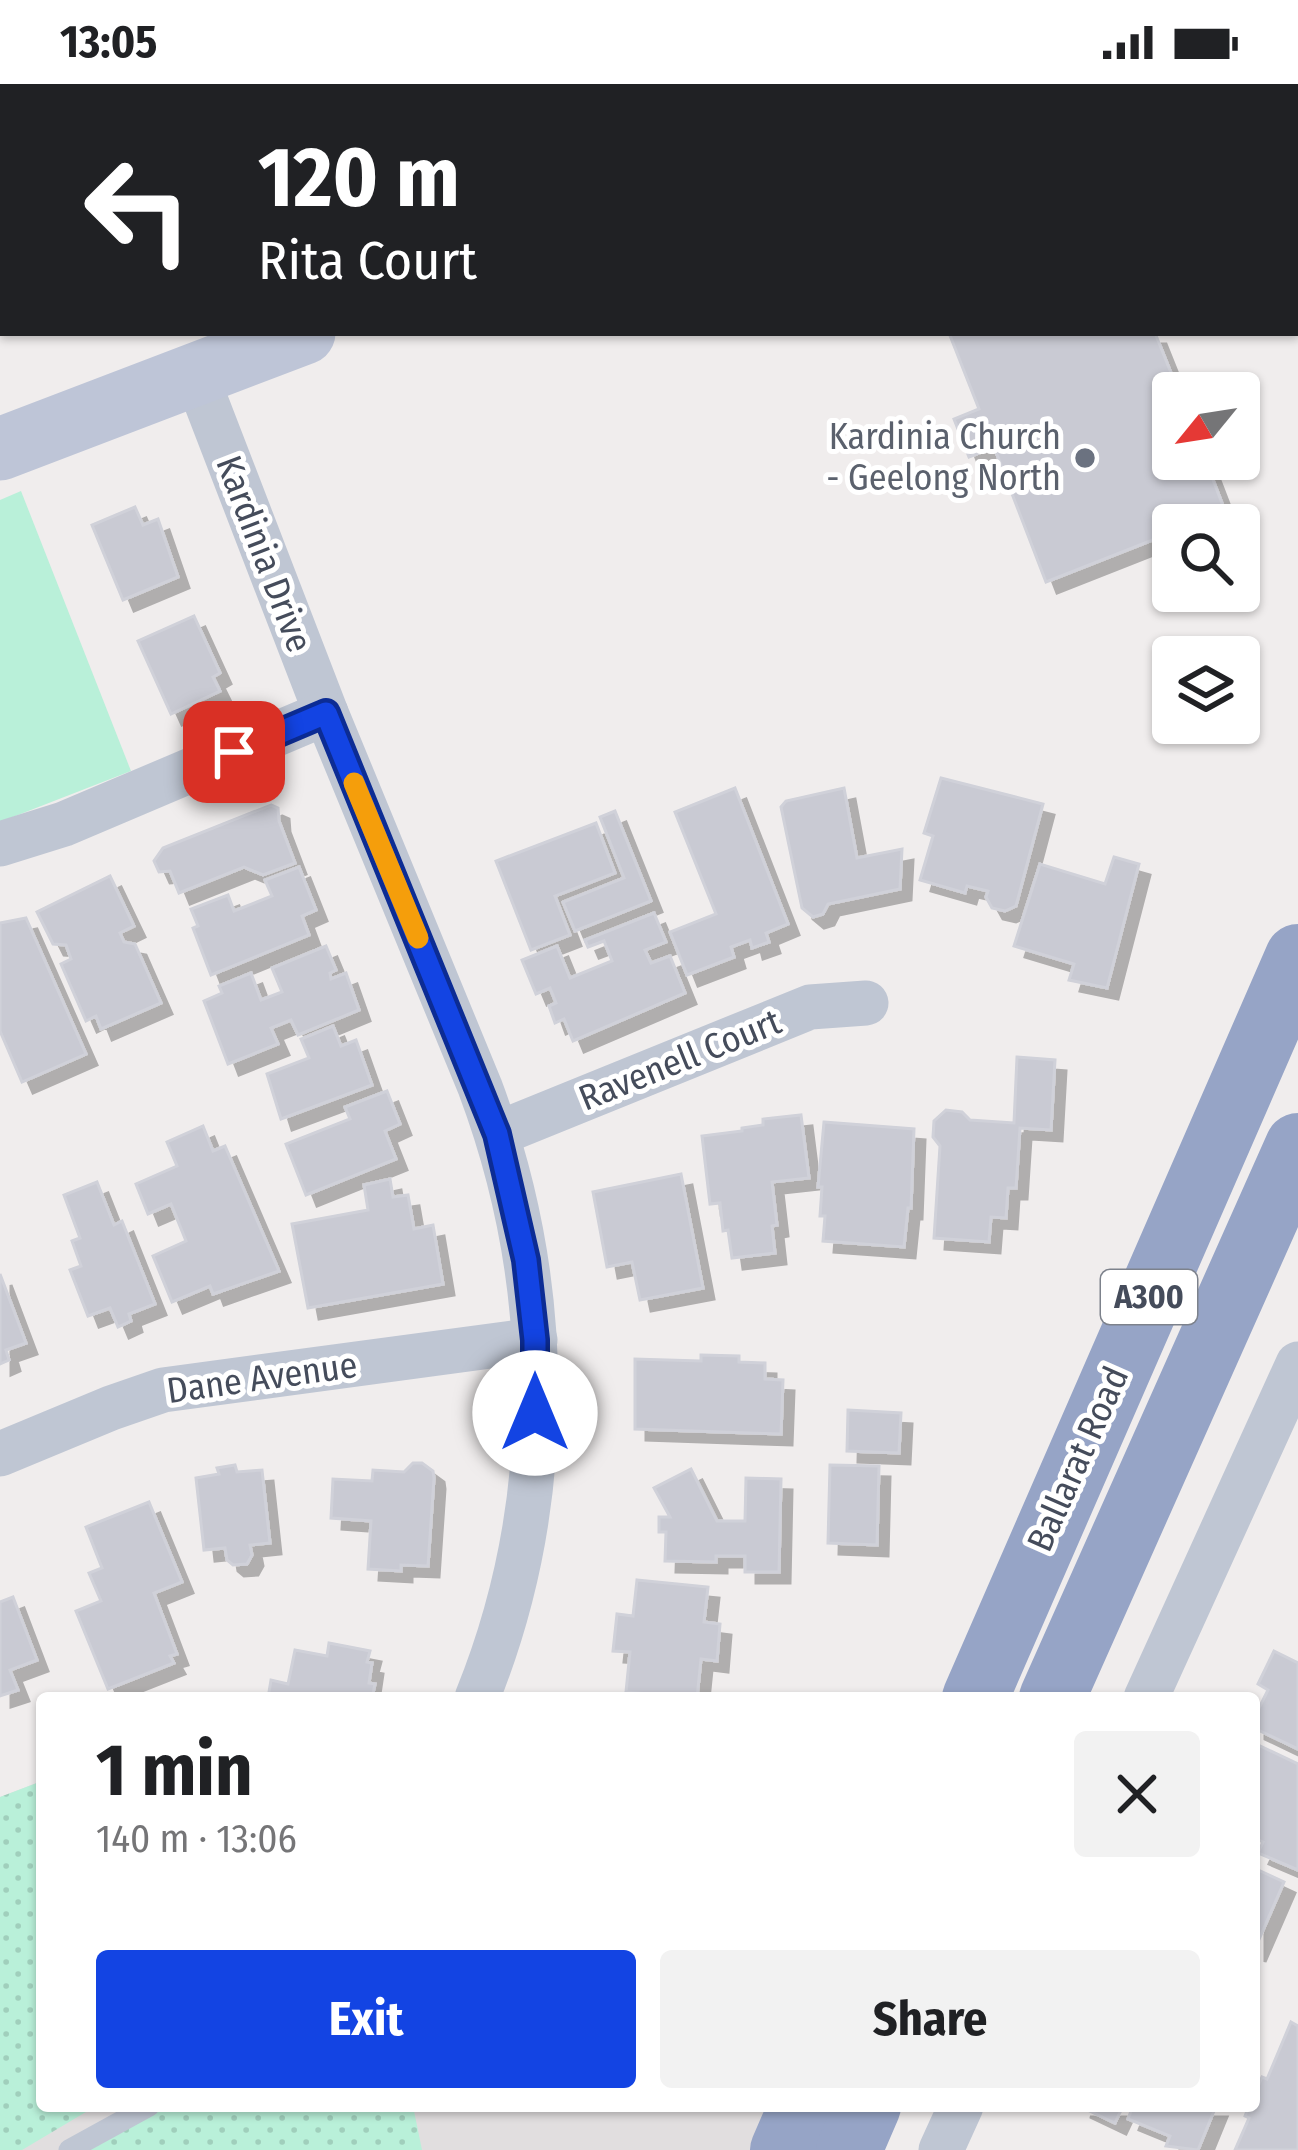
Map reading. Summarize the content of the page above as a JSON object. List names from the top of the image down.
{
  "streets": {
    "highway": ["A300", "Ballarat Road"],
    "street": ["Kardinia Drive", "Ravenell Court", "Dane Avenue"]
  },
  "crossings": [
    ["Kardinia Drive", "Ravenell Court"],
    ["Kardinia Drive", "Dane Avenue"]
  ],
  "places": ["Kardinia Church - Geelong North"],
  "north": "bottom left",
  "page": {
    "status": "13:05",
    "turn": ["120 m", "Rita Court"],
    "heading": ["1 min", "140 m · 13:06"],
    "buttons": ["Exit", "Share"]
  }
}
